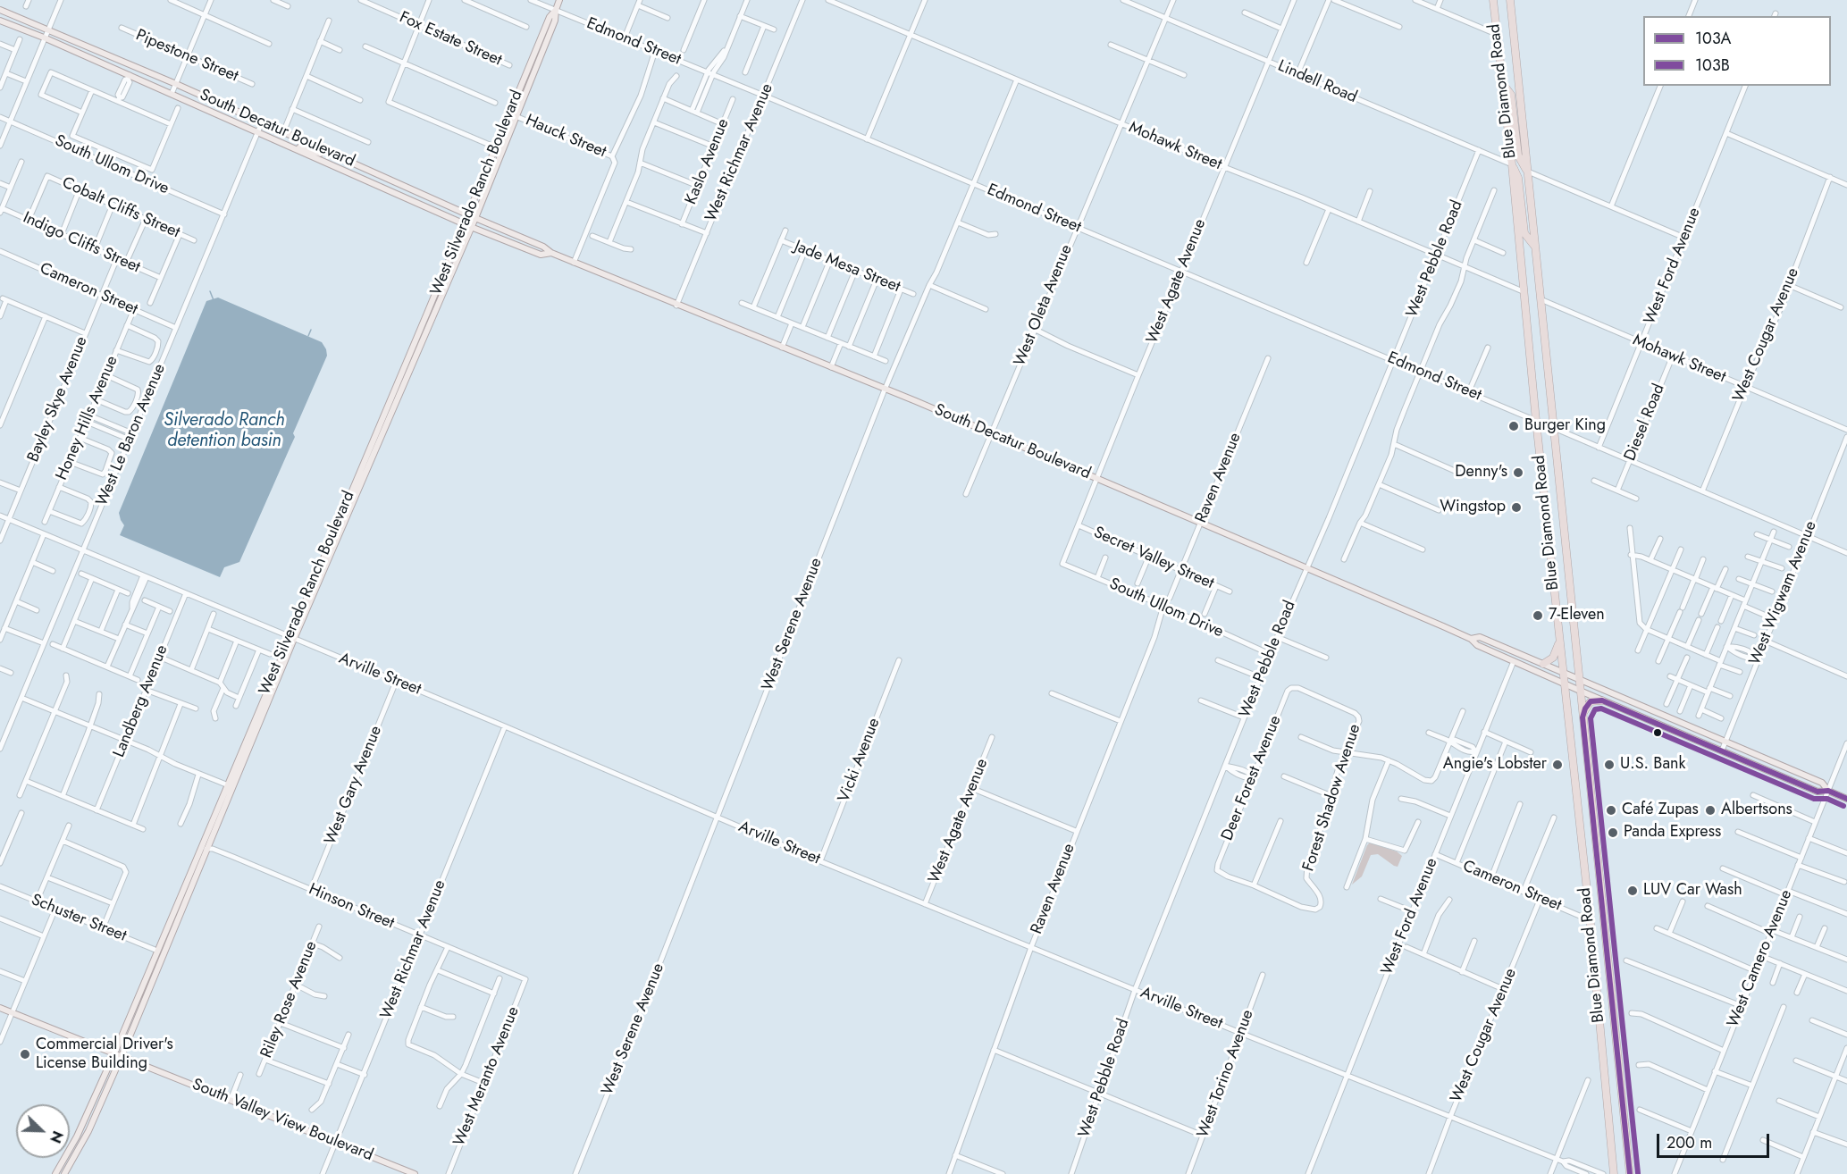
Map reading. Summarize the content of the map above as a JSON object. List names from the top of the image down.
{
  "streets": {
    "highway": ["Blue Diamond Road"],
    "main road": ["South Decatur Boulevard", "West Silverado Ranch Boulevard", "South Valley View Boulevard"],
    "street": [
      "Fox Estate Street",
      "Edmond Street",
      "Pipestone Street",
      "Lindell Road",
      "Hauck Street",
      "Mohawk Street",
      "West Richmar Avenue",
      "Kaslo Avenue",
      "South Ullom Drive",
      "Cobalt Cliffs Street",
      "Indigo Cliffs Street",
      "West Pebble Road",
      "West Ford Avenue",
      "Jade Mesa Street",
      "West Agate Avenue",
      "Cameron Street",
      "West Oleta Avenue",
      "West Cougar Avenue",
      "Bayley Skye Avenue",
      "Honey Hills Avenue",
      "Diesel Road",
      "West Le Baron Avenue",
      "Raven Avenue",
      "Secret Valley Street",
      "West Wigwam Avenue",
      "West Serene Avenue",
      "Arville Street",
      "Landberg Avenue",
      "Vicki Avenue",
      "Deer Forest Avenue",
      "West Gary Avenue",
      "Forest Shadow Avenue",
      "Hinson Street",
      "Schuster Street",
      "West Camero Avenue",
      "Riley Rose Avenue",
      "West Torino Avenue",
      "West Meranto Avenue"
    ]
  },
  "crossings": [
    ["Edmond Street", "Blue Diamond Road"],
    ["Edmond Street", "West Richmar Avenue"],
    ["Edmond Street", "West Silverado Ranch Boulevard"],
    ["Edmond Street", "West Pebble Road"],
    ["Edmond Street", "West Agate Avenue"],
    ["Edmond Street", "West Oleta Avenue"],
    ["Edmond Street", "West Serene Avenue"],
    ["Lindell Road", "Blue Diamond Road"],
    ["Lindell Road", "West Pebble Road"],
    ["Lindell Road", "West Agate Avenue"],
    ["Lindell Road", "West Oleta Avenue"],
    ["Blue Diamond Road", "South Decatur Boulevard"],
    ["Blue Diamond Road", "Mohawk Street"],
    ["Blue Diamond Road", "Cameron Street"],
    ["South Decatur Boulevard", "West Richmar Avenue"],
    ["South Decatur Boulevard", "West Silverado Ranch Boulevard"],
    ["South Decatur Boulevard", "West Pebble Road"],
    ["South Decatur Boulevard", "West Ford Avenue"],
    ["South Decatur Boulevard", "West Agate Avenue"],
    ["South Decatur Boulevard", "West Oleta Avenue"],
    ["South Decatur Boulevard", "West Le Baron Avenue"],
    ["South Decatur Boulevard", "Raven Avenue"],
    ["South Decatur Boulevard", "West Wigwam Avenue"],
    ["South Decatur Boulevard", "West Serene Avenue"],
    ["South Decatur Boulevard", "West Camero Avenue"],
    ["Hauck Street", "West Silverado Ranch Boulevard"],
    ["Mohawk Street", "West Pebble Road"],
    ["Mohawk Street", "West Ford Avenue"],
    ["Mohawk Street", "West Agate Avenue"],
    ["Mohawk Street", "West Oleta Avenue"],
    ["Mohawk Street", "West Cougar Avenue"],
    ["Mohawk Street", "Diesel Road"],
    ["Mohawk Street", "West Serene Avenue"],
    ["West Richmar Avenue", "Arville Street"],
    ["West Richmar Avenue", "Hinson Street"],
    ["West Richmar Avenue", "South Valley View Boulevard"],
    ["South Ullom Drive", "West Pebble Road"],
    ["South Ullom Drive", "West Agate Avenue"],
    ["South Ullom Drive", "West Le Baron Avenue"],
    ["South Ullom Drive", "Raven Avenue"],
    ["West Silverado Ranch Boulevard", "Arville Street"],
    ["West Silverado Ranch Boulevard", "Hinson Street"],
    ["West Silverado Ranch Boulevard", "Schuster Street"],
    ["West Silverado Ranch Boulevard", "South Valley View Boulevard"],
    ["Cobalt Cliffs Street", "Indigo Cliffs Street"],
    ["Indigo Cliffs Street", "Bayley Skye Avenue"],
    ["West Pebble Road", "Arville Street"],
    ["West Ford Avenue", "Cameron Street"],
    ["West Ford Avenue", "Arville Street"],
    ["West Agate Avenue", "Secret Valley Street"],
    ["West Agate Avenue", "Arville Street"],
    ["Cameron Street", "West Cougar Avenue"],
    ["Cameron Street", "Bayley Skye Avenue"],
    ["Cameron Street", "West Le Baron Avenue"],
    ["West Cougar Avenue", "Arville Street"],
    ["Bayley Skye Avenue", "Arville Street"],
    ["West Le Baron Avenue", "Arville Street"],
    ["Raven Avenue", "Secret Valley Street"],
    ["Raven Avenue", "Arville Street"],
    ["West Serene Avenue", "Arville Street"],
    ["Arville Street", "Landberg Avenue"],
    ["Arville Street", "Vicki Avenue"],
    ["Arville Street", "West Gary Avenue"],
    ["Arville Street", "West Torino Avenue"],
    ["Deer Forest Avenue", "Forest Shadow Avenue"],
    ["West Gary Avenue", "Hinson Street"],
    ["Hinson Street", "West Meranto Avenue"]
  ],
  "water": ["Silverado Ranch detention basin"],
  "places": [
    "Burger King",
    "Denny's",
    "Wingstop",
    "7-Eleven",
    "Angie's Lobster",
    "U.S. Bank",
    "Café Zupas",
    "Albertsons",
    "Panda Express",
    "LUV Car Wash",
    "Commercial Driver's License Building"
  ],
  "lines": ["transit line 103A", "transit line 103B"],
  "legend": ["103A", "103B"],
  "scale_bar": "200 m",
  "north": "bottom right"
}
